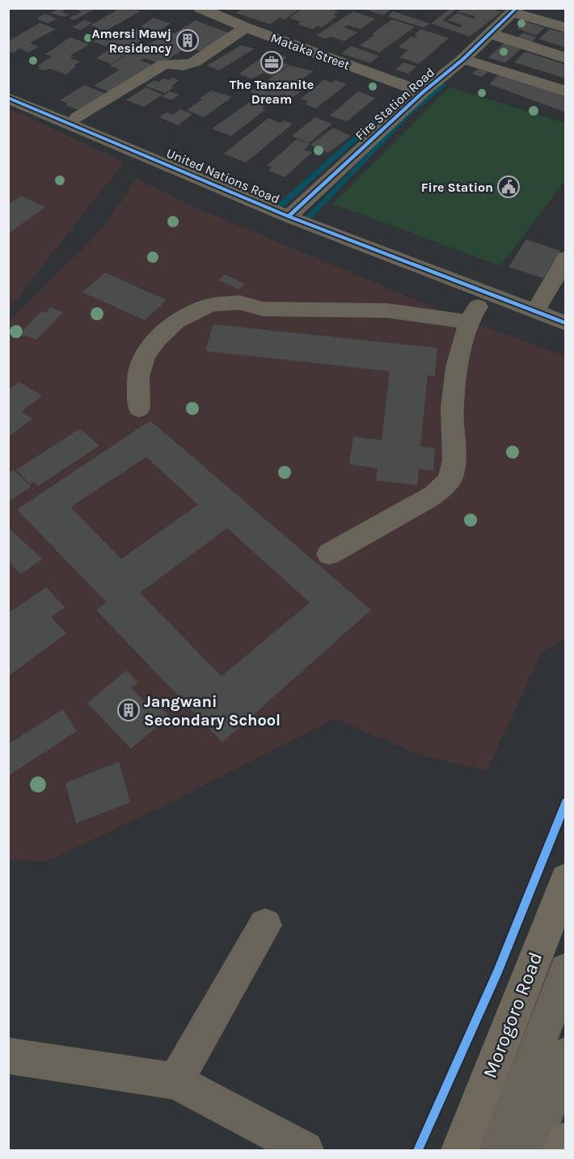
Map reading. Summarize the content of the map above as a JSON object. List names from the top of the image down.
{
  "streets": {
    "highway": ["Morogoro Road"],
    "street": ["Mataka Street", "Fire Station Road", "United Nations Road"]
  },
  "crossings": [
    ["Mataka Street", "Fire Station Road"],
    ["Fire Station Road", "United Nations Road"]
  ],
  "places": {
    "building": ["Amersi Mawj Residency", "Jangwani Secondary School"],
    "office": ["The Tanzanite Dream"],
    "public building": ["Fire Station"]
  }
}
